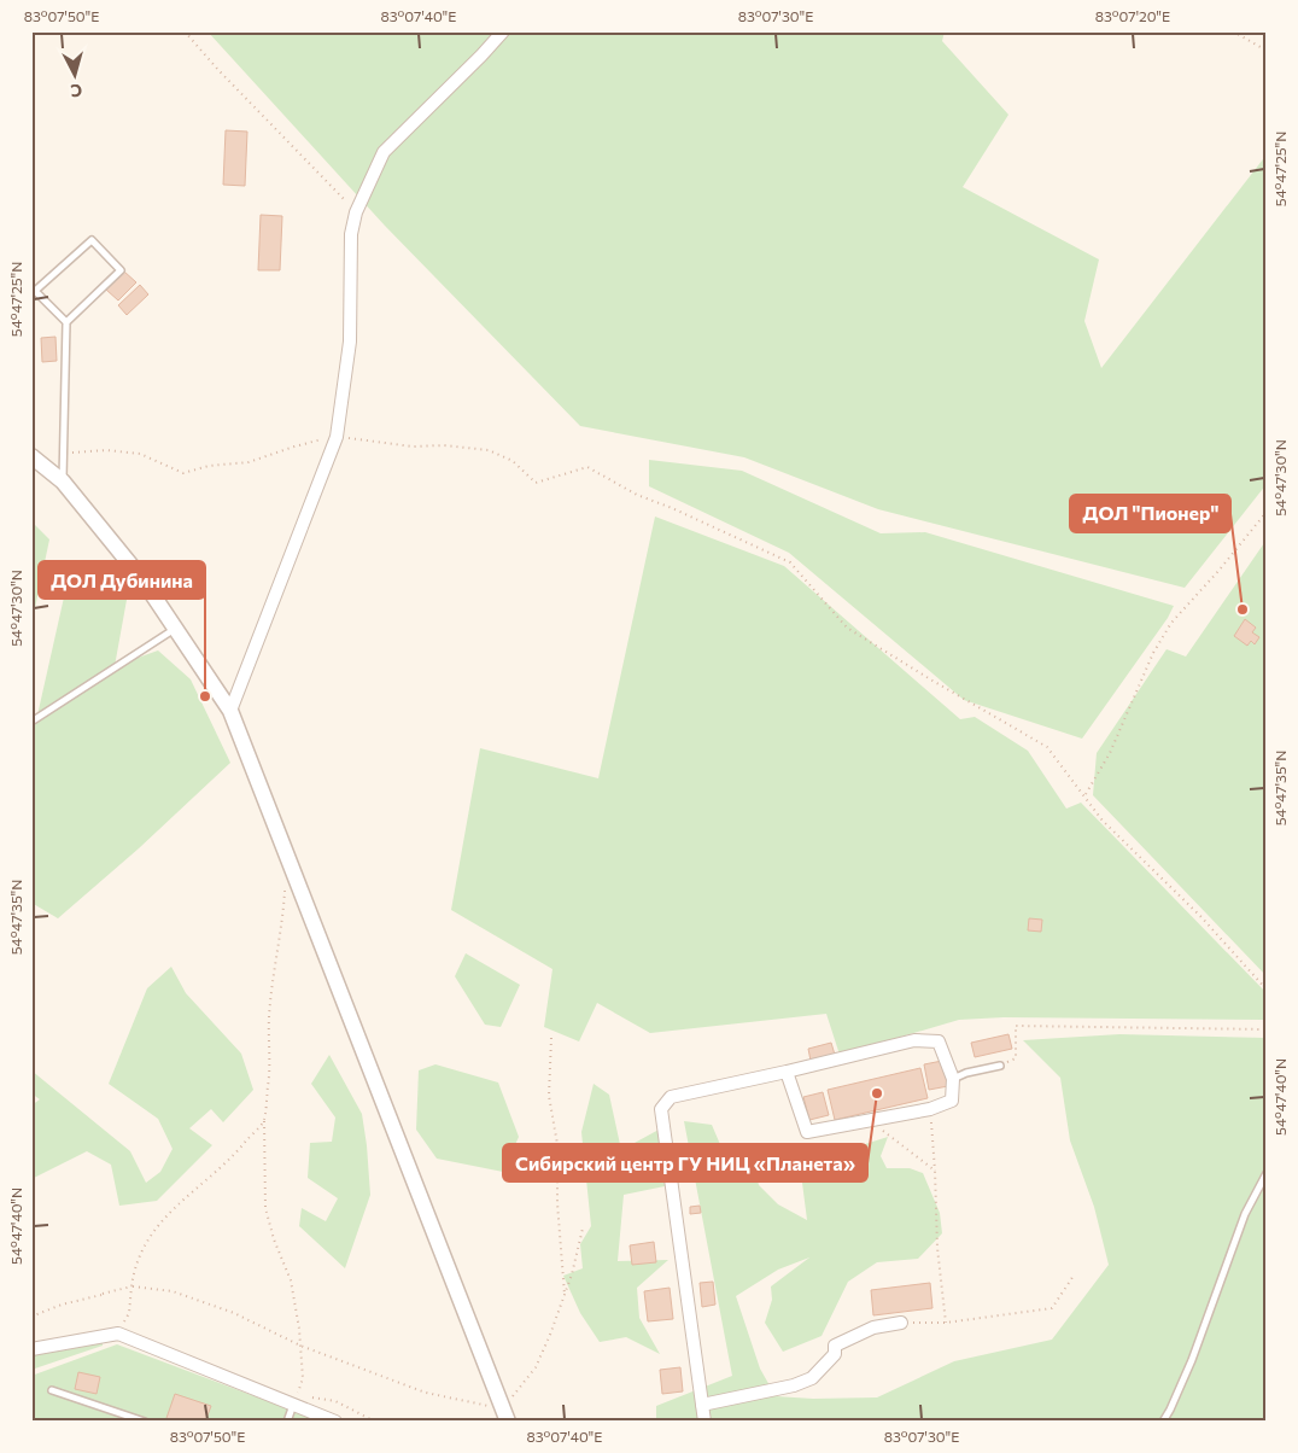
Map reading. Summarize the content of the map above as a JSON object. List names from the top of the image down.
{
  "places": ["ДОЛ \"Пионер\"", "ДОЛ Дубинина", "Сибирский центр ГУ НИЦ «Планета»"],
  "north": "bottom",
  "coordinates": [
    "83°07'50\"E",
    "83°07'40\"E",
    "83°07'30\"E",
    "83°07'20\"E",
    "54°47'25\"N",
    "54°47'30\"N",
    "54°47'35\"N",
    "54°47'40\"N"
  ]
}
